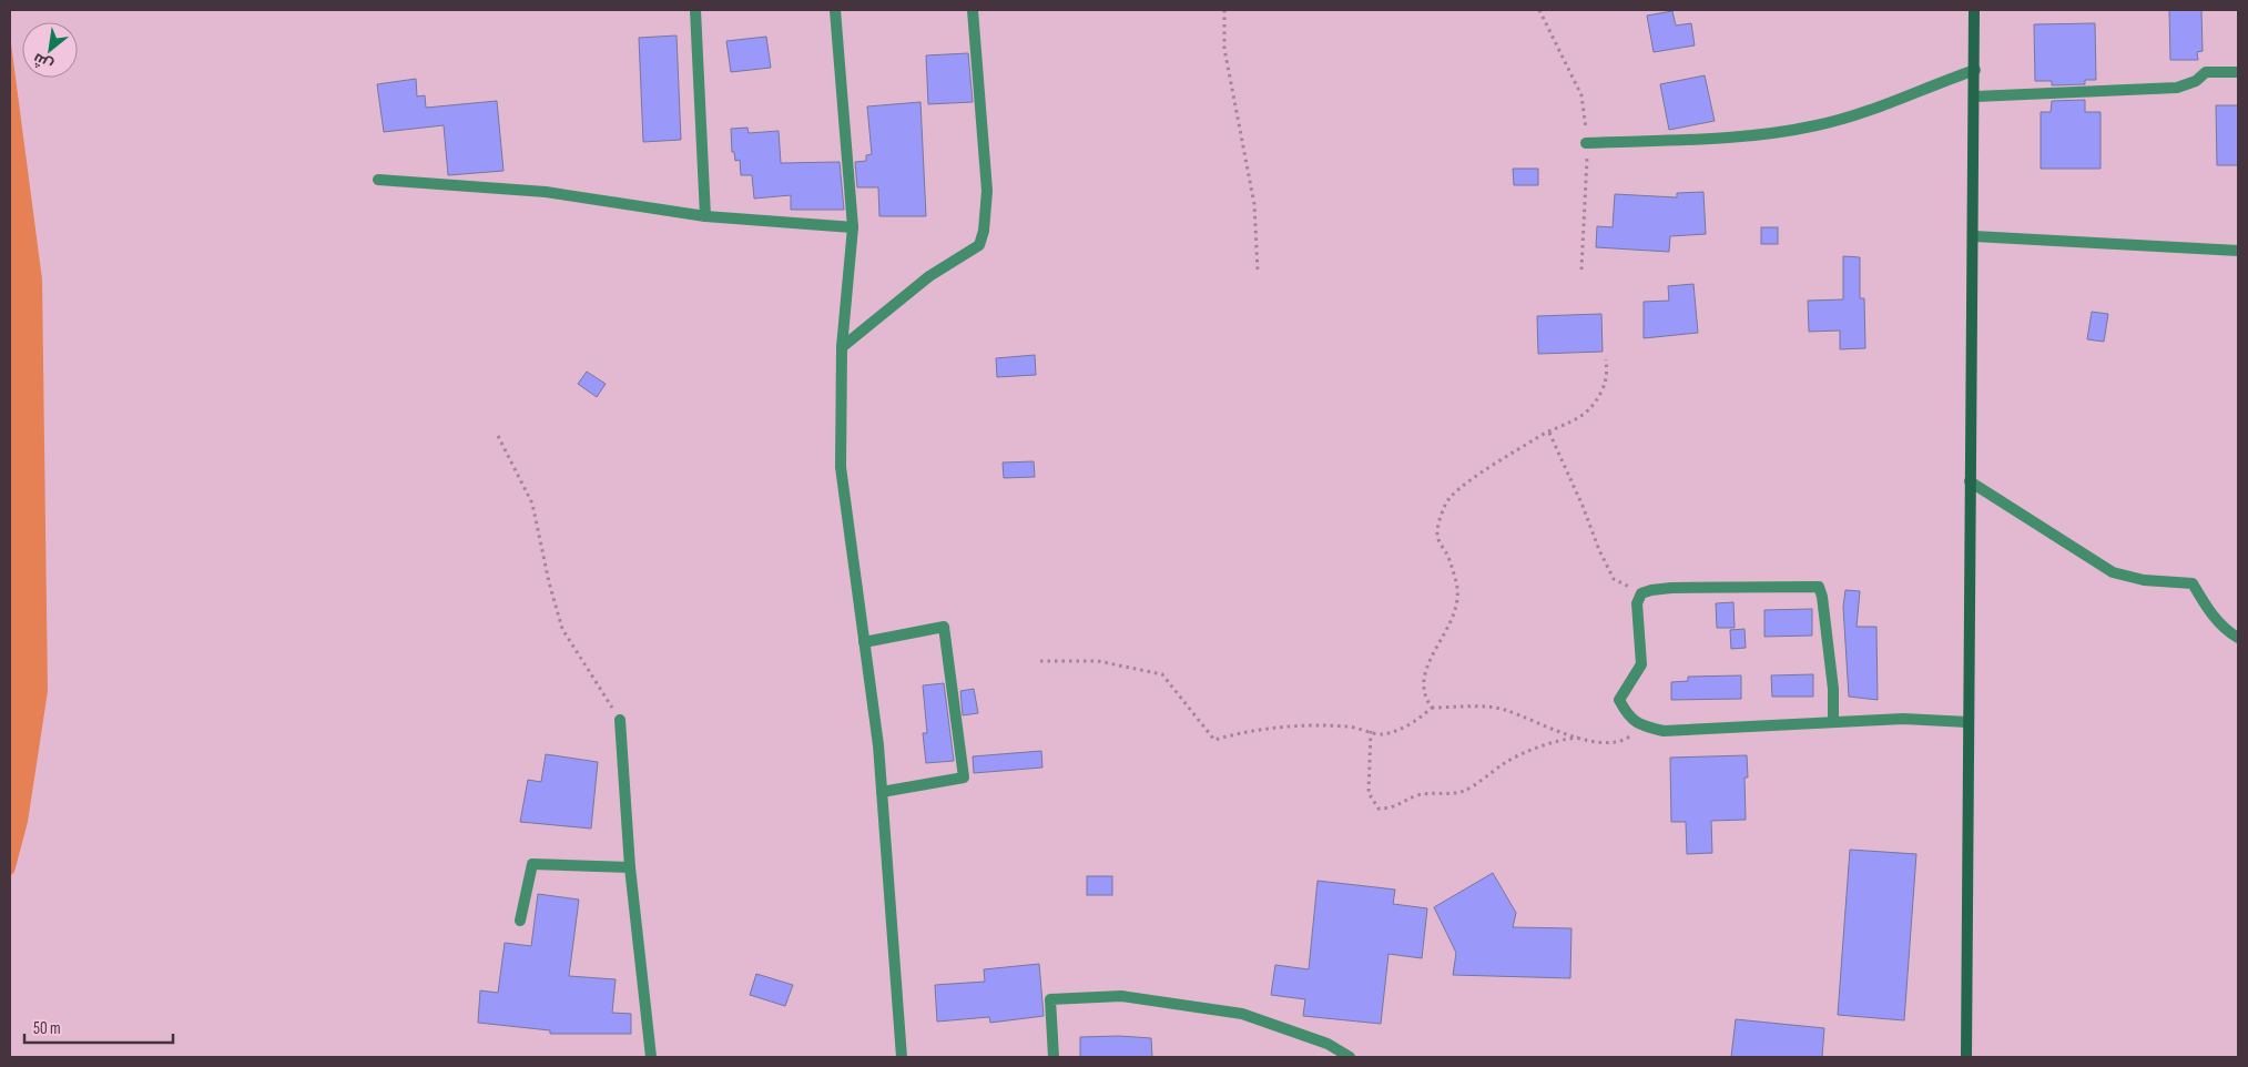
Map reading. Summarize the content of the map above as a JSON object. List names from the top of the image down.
{
  "scale_bar": "50 m",
  "north": "bottom left"
}
